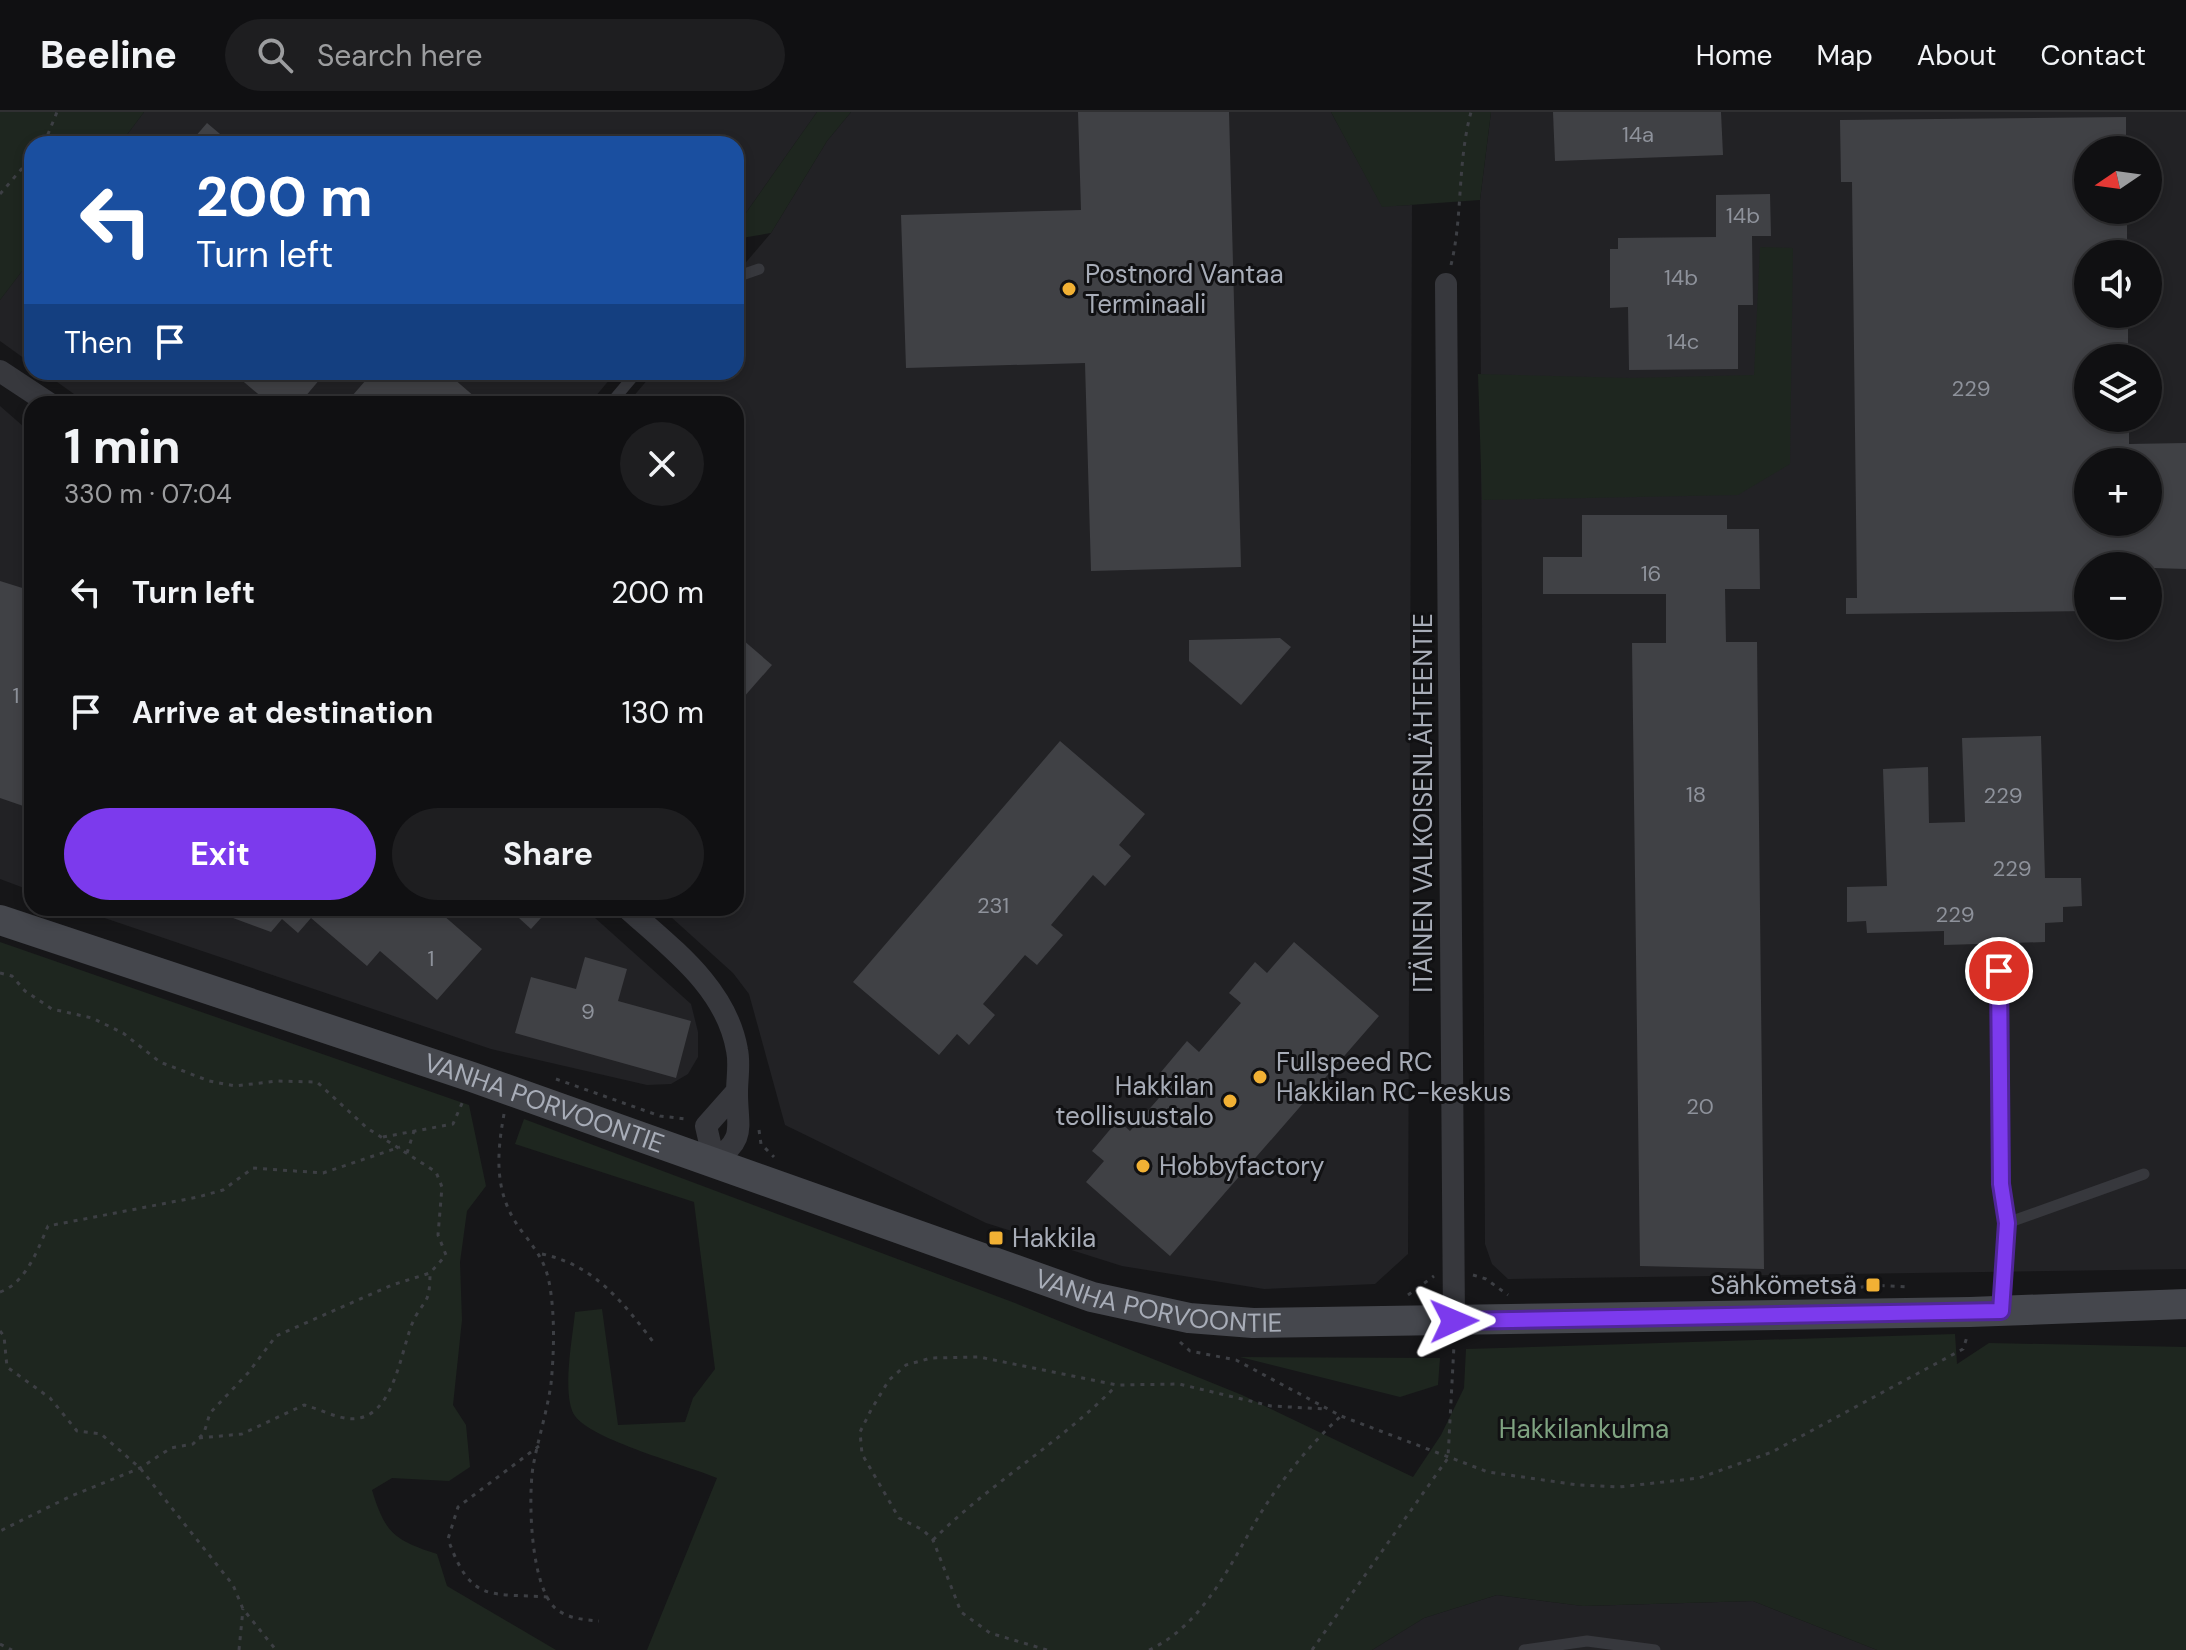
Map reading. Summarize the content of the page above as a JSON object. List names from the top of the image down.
{
  "streets": {
    "main road": ["VANHA PORVOONTIE"],
    "street": ["ITÄINEN VALKOISENLÄHTEENTIE"]
  },
  "crossings": [
    ["ITÄINEN VALKOISENLÄHTEENTIE", "VANHA PORVOONTIE"]
  ],
  "parks": ["Hakkilankulma"],
  "places": {
    "other": [
      "Postnord Vantaa Terminaali",
      "Fullspeed RC Hakkilan RC-keskus",
      "Hakkilan teollisuustalo",
      "Hobbyfactory"
    ],
    "transit": ["Hakkila", "Sähkömetsä"]
  },
  "house_numbers": [
    "14a",
    "14b",
    "14b",
    "14c",
    "229",
    "16",
    "1",
    "18",
    "229",
    "229",
    "231",
    "229",
    "1",
    "9",
    "20"
  ],
  "north": "left",
  "page": {
    "header": "Beeline",
    "search": "Search here",
    "nav": [
      "Home",
      "Map",
      "About",
      "Contact"
    ],
    "map_buttons": ["+", "−"],
    "turn": ["200 m", "Turn left"],
    "then": "Then",
    "heading": ["1 min", "330 m · 07:04"],
    "list": [
      {
        "name": "Turn left",
        "value": "200 m"
      },
      {
        "name": "Arrive at destination",
        "value": "130 m"
      }
    ],
    "buttons": ["Exit", "Share"]
  }
}
